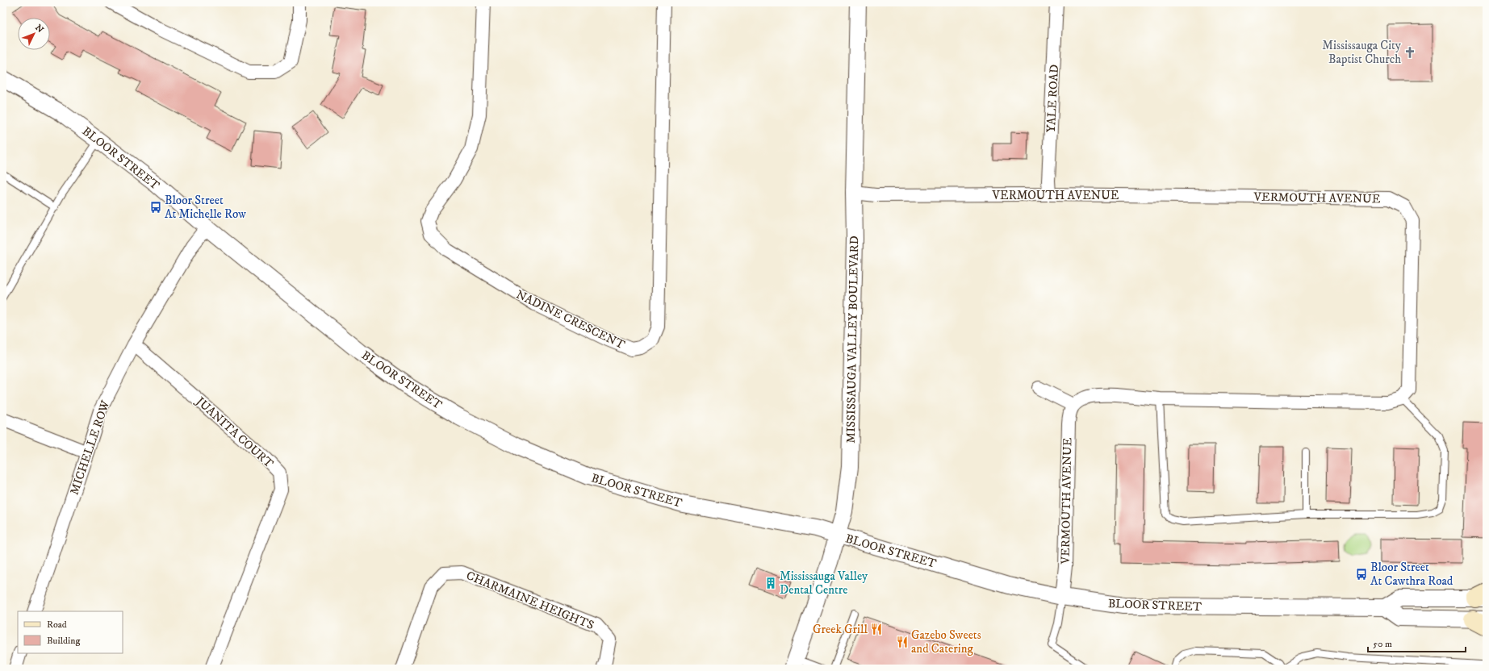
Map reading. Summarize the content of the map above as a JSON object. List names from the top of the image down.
{
  "streets": {
    "street": [
      "YALE ROAD",
      "BLOOR STREET",
      "VERMOUTH AVENUE",
      "NADINE CRESCENT",
      "MISSISSAUGA VALLEY BOULEVARD",
      "JUANITA COURT",
      "MICHELLE ROW",
      "CHARMAINE HEIGHTS"
    ]
  },
  "crossings": [
    ["YALE ROAD", "VERMOUTH AVENUE"],
    ["BLOOR STREET", "VERMOUTH AVENUE"],
    ["BLOOR STREET", "MISSISSAUGA VALLEY BOULEVARD"],
    ["BLOOR STREET", "MICHELLE ROW"],
    ["VERMOUTH AVENUE", "MISSISSAUGA VALLEY BOULEVARD"],
    ["JUANITA COURT", "MICHELLE ROW"]
  ],
  "places": {
    "church": ["Mississauga City Baptist Church"],
    "bus stop": ["Bloor Street At Michelle Row", "Bloor Street At Cawthra Road"],
    "building": ["Mississauga Valley Dental Centre"],
    "restaurant": ["Greek Grill", "Gazebo Sweets and Catering"]
  },
  "legend": ["Road", "Building"],
  "scale_bar": "50 m",
  "north": "top right"
}
